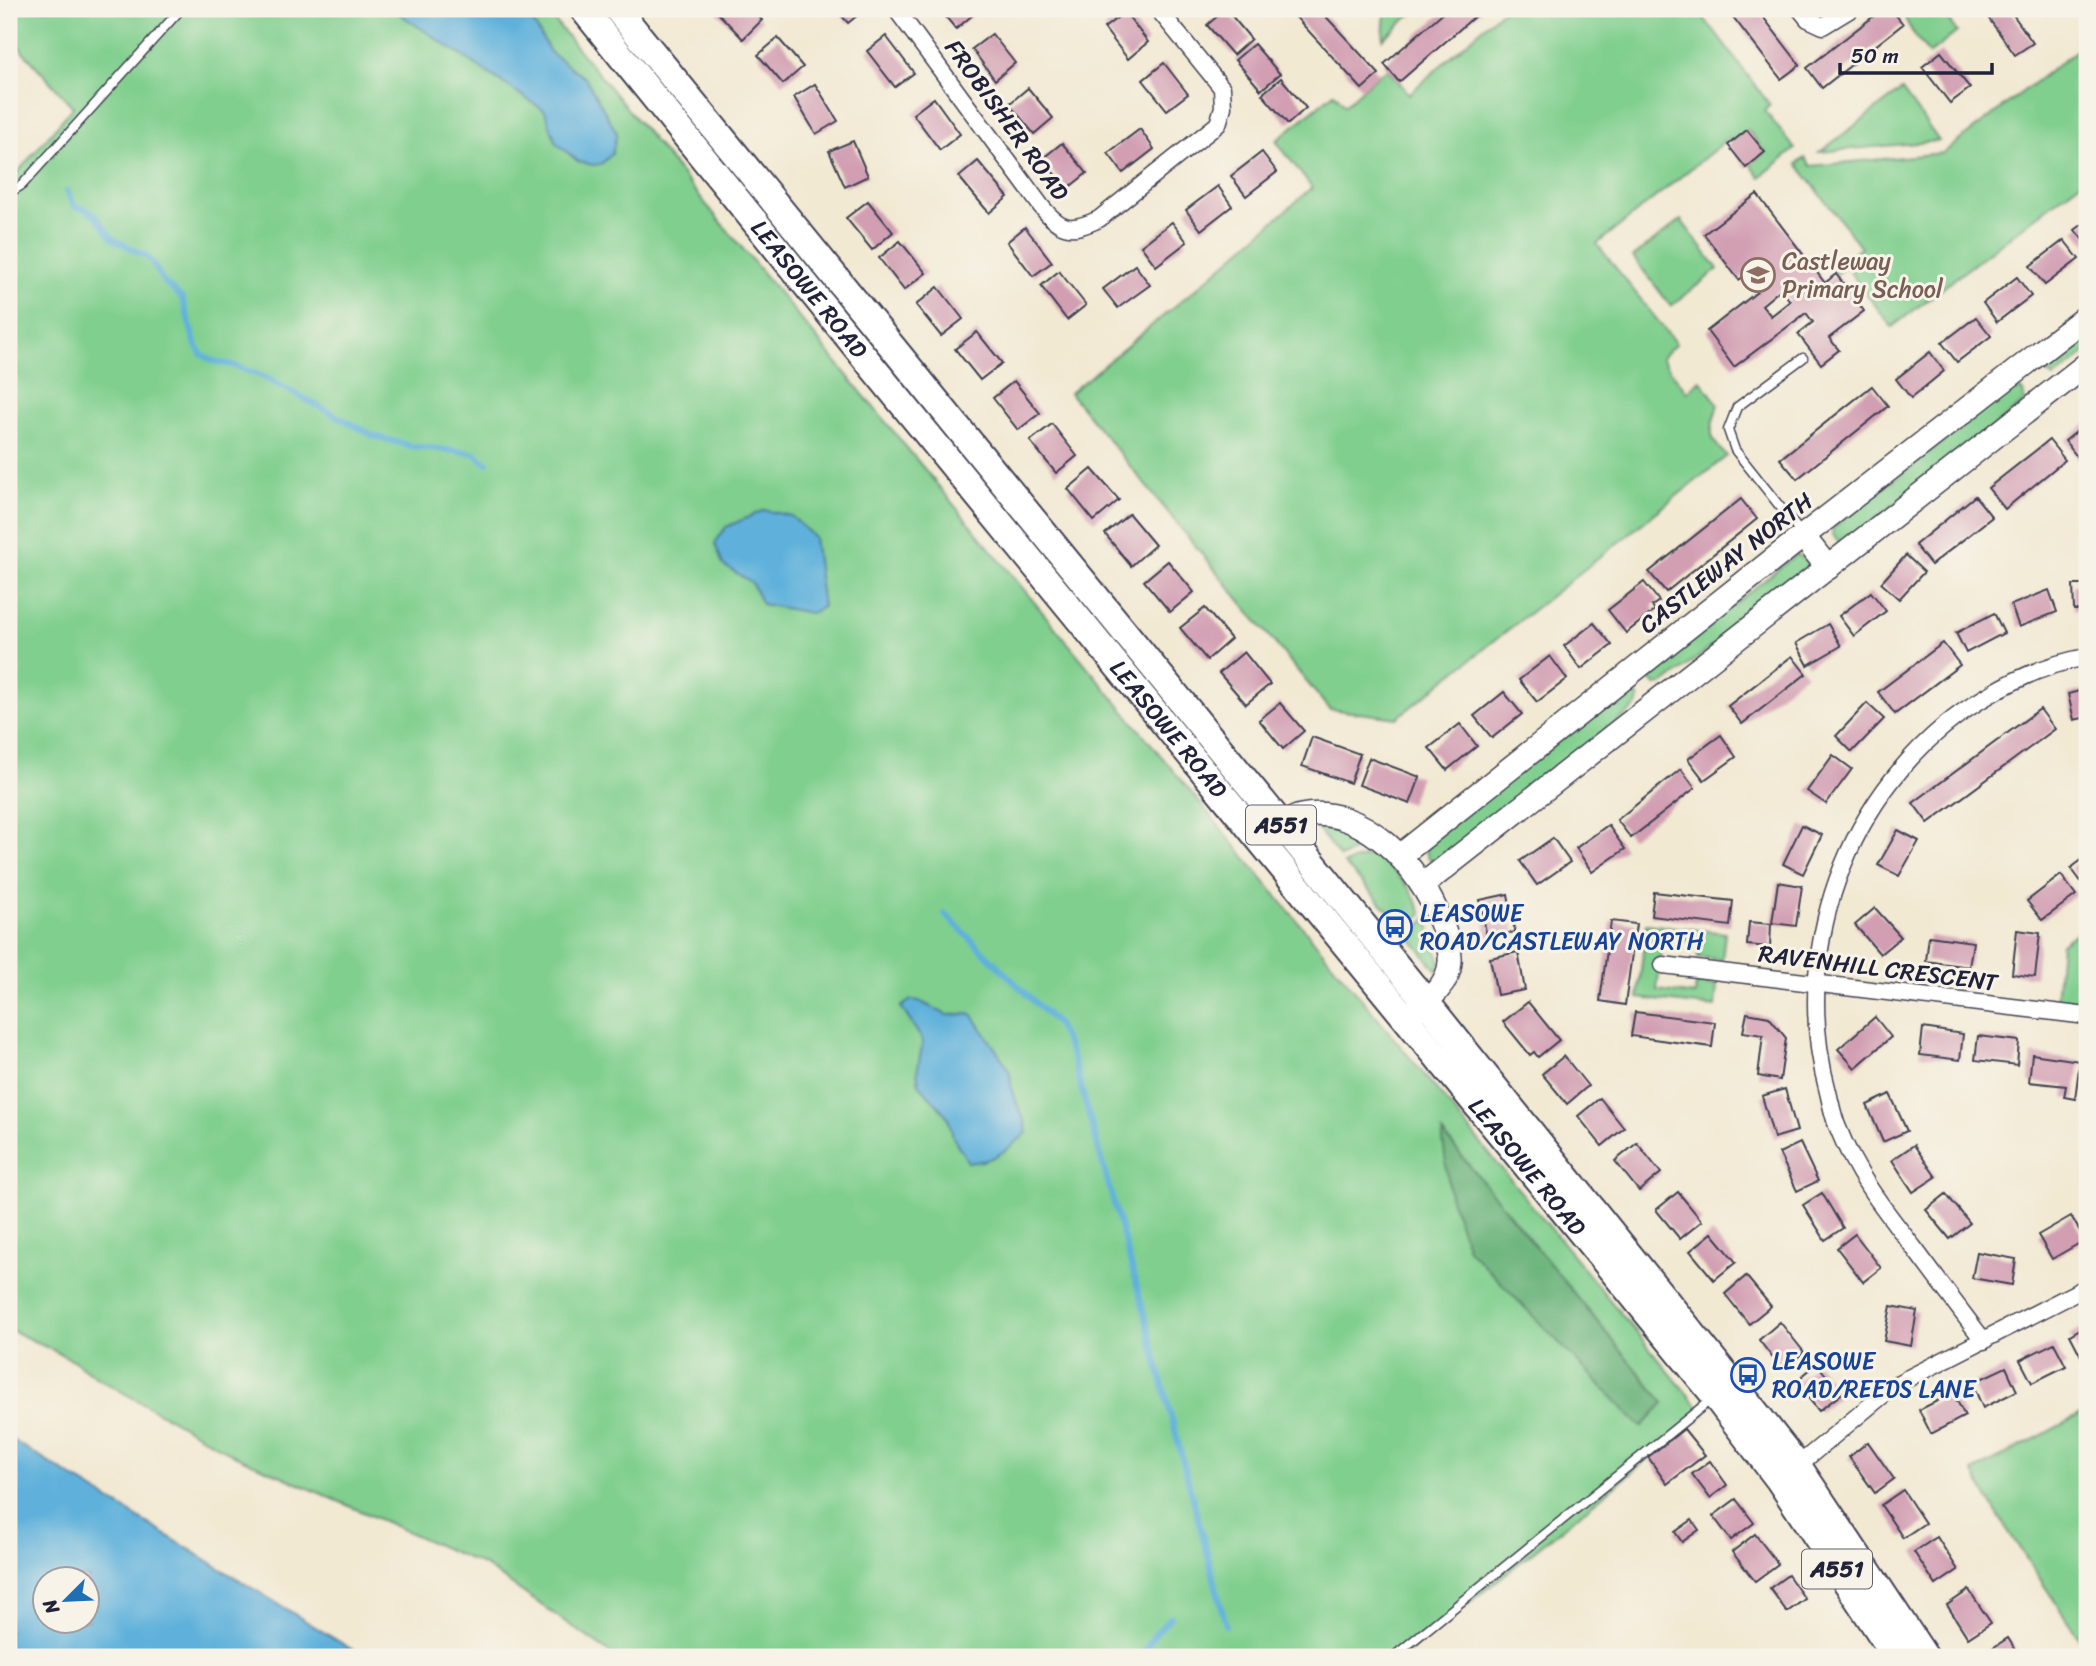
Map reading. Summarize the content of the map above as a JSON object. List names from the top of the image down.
{
  "streets": {
    "main road": ["LEASOWE ROAD", "A551"],
    "street": ["FROBISHER ROAD", "CASTLEWAY NORTH", "RAVENHILL CRESCENT"]
  },
  "places": {
    "school or university": ["Castleway Primary School"],
    "bus stop": ["LEASOWE ROAD/CASTLEWAY NORTH", "LEASOWE ROAD/REEDS LANE"]
  },
  "scale_bar": "50 m",
  "north": "bottom left"
}
